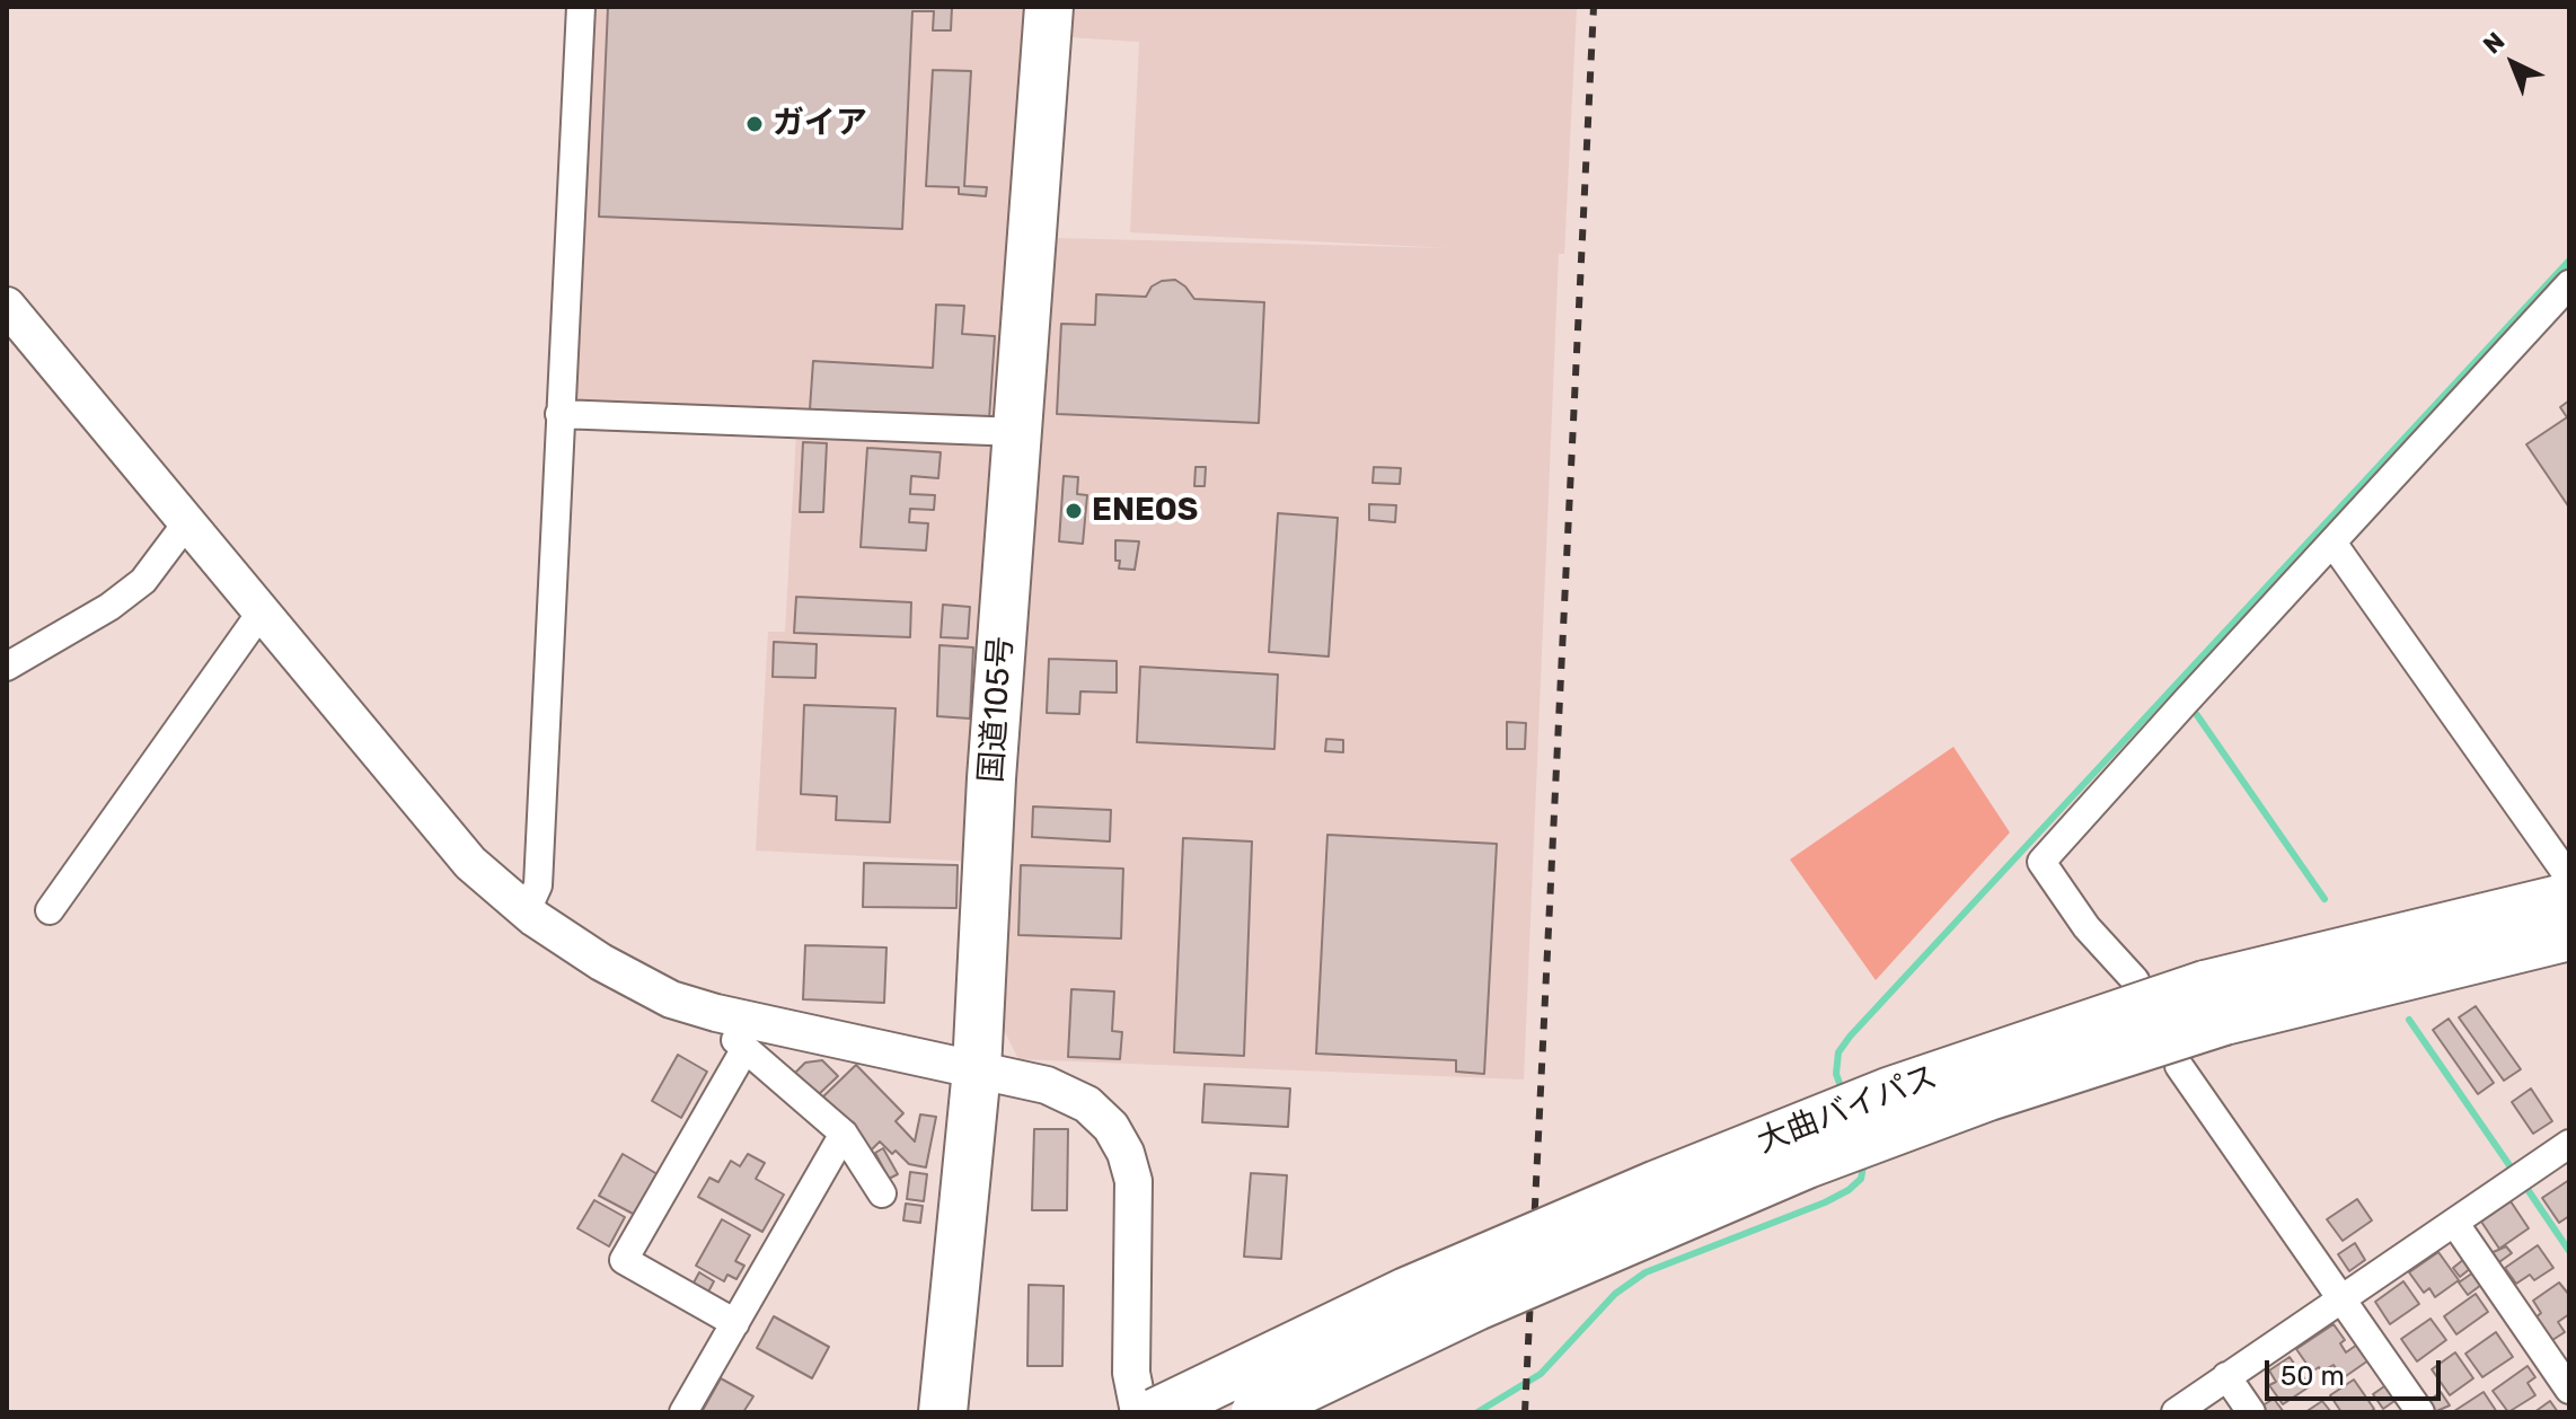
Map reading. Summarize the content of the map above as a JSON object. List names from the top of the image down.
{
  "streets": {
    "highway": ["国道105号", "大曲バイパス"]
  },
  "places": ["ガイア", "ENEOS"],
  "scale_bar": "50 m",
  "north": "top left"
}
